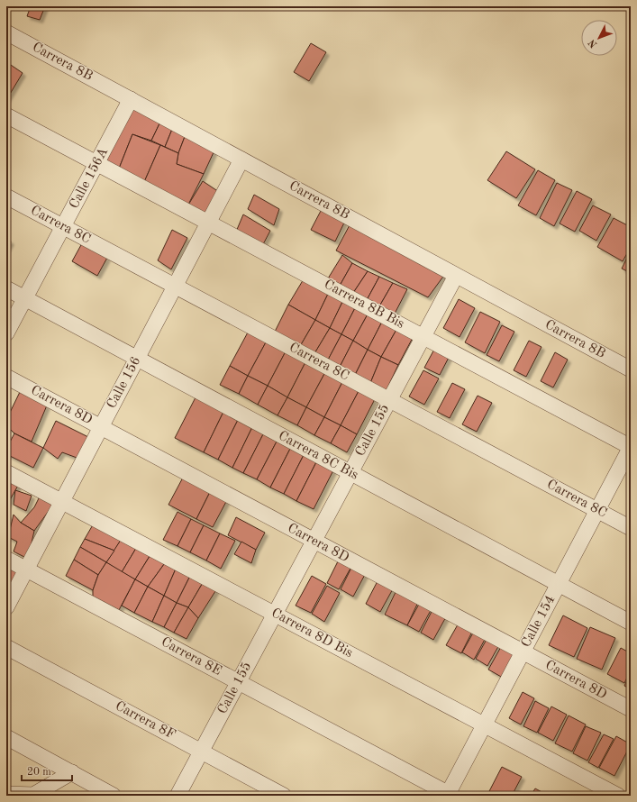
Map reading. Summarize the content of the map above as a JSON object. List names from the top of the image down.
{
  "streets": {
    "street": [
      "Carrera 8B",
      "Calle 156A",
      "Carrera 8C",
      "Carrera 8B Bis",
      "Calle 156",
      "Carrera 8D",
      "Calle 155",
      "Carrera 8C Bis",
      "Calle 154",
      "Carrera 8D Bis",
      "Carrera 8E",
      "Carrera 8F"
    ]
  },
  "crossings": [
    ["Carrera 8B", "Calle 156A"],
    ["Carrera 8B", "Calle 156"],
    ["Carrera 8B", "Calle 155"],
    ["Calle 156A", "Carrera 8C"],
    ["Calle 156A", "Carrera 8B Bis"],
    ["Calle 156A", "Carrera 8C Bis"],
    ["Carrera 8C", "Calle 156"],
    ["Carrera 8C", "Calle 155"],
    ["Carrera 8C", "Calle 154"],
    ["Carrera 8B Bis", "Calle 156"],
    ["Carrera 8B Bis", "Calle 155"],
    ["Carrera 8B Bis", "Calle 154"],
    ["Calle 156", "Carrera 8D"],
    ["Calle 156", "Carrera 8C Bis"],
    ["Calle 156", "Carrera 8D Bis"],
    ["Calle 156", "Carrera 8E"],
    ["Carrera 8D", "Calle 155"],
    ["Carrera 8D", "Calle 154"],
    ["Calle 155", "Carrera 8C Bis"],
    ["Calle 155", "Carrera 8D Bis"],
    ["Calle 155", "Carrera 8E"],
    ["Calle 155", "Carrera 8F"],
    ["Carrera 8C Bis", "Calle 154"],
    ["Calle 154", "Carrera 8D Bis"],
    ["Calle 154", "Carrera 8E"]
  ],
  "scale_bar": "20 m",
  "north": "bottom left"
}
